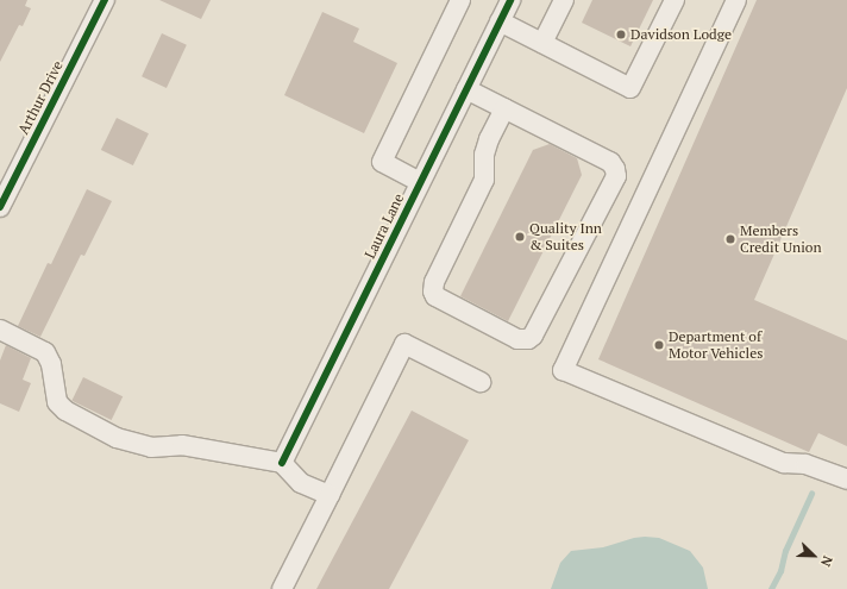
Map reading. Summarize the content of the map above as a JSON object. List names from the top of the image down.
{
  "streets": {
    "street": ["Arthur Drive", "Laura Lane"]
  },
  "places": [
    "Davidson Lodge",
    "Quality Inn & Suites",
    "Members Credit Union",
    "Department of Motor Vehicles"
  ],
  "north": "bottom right"
}
